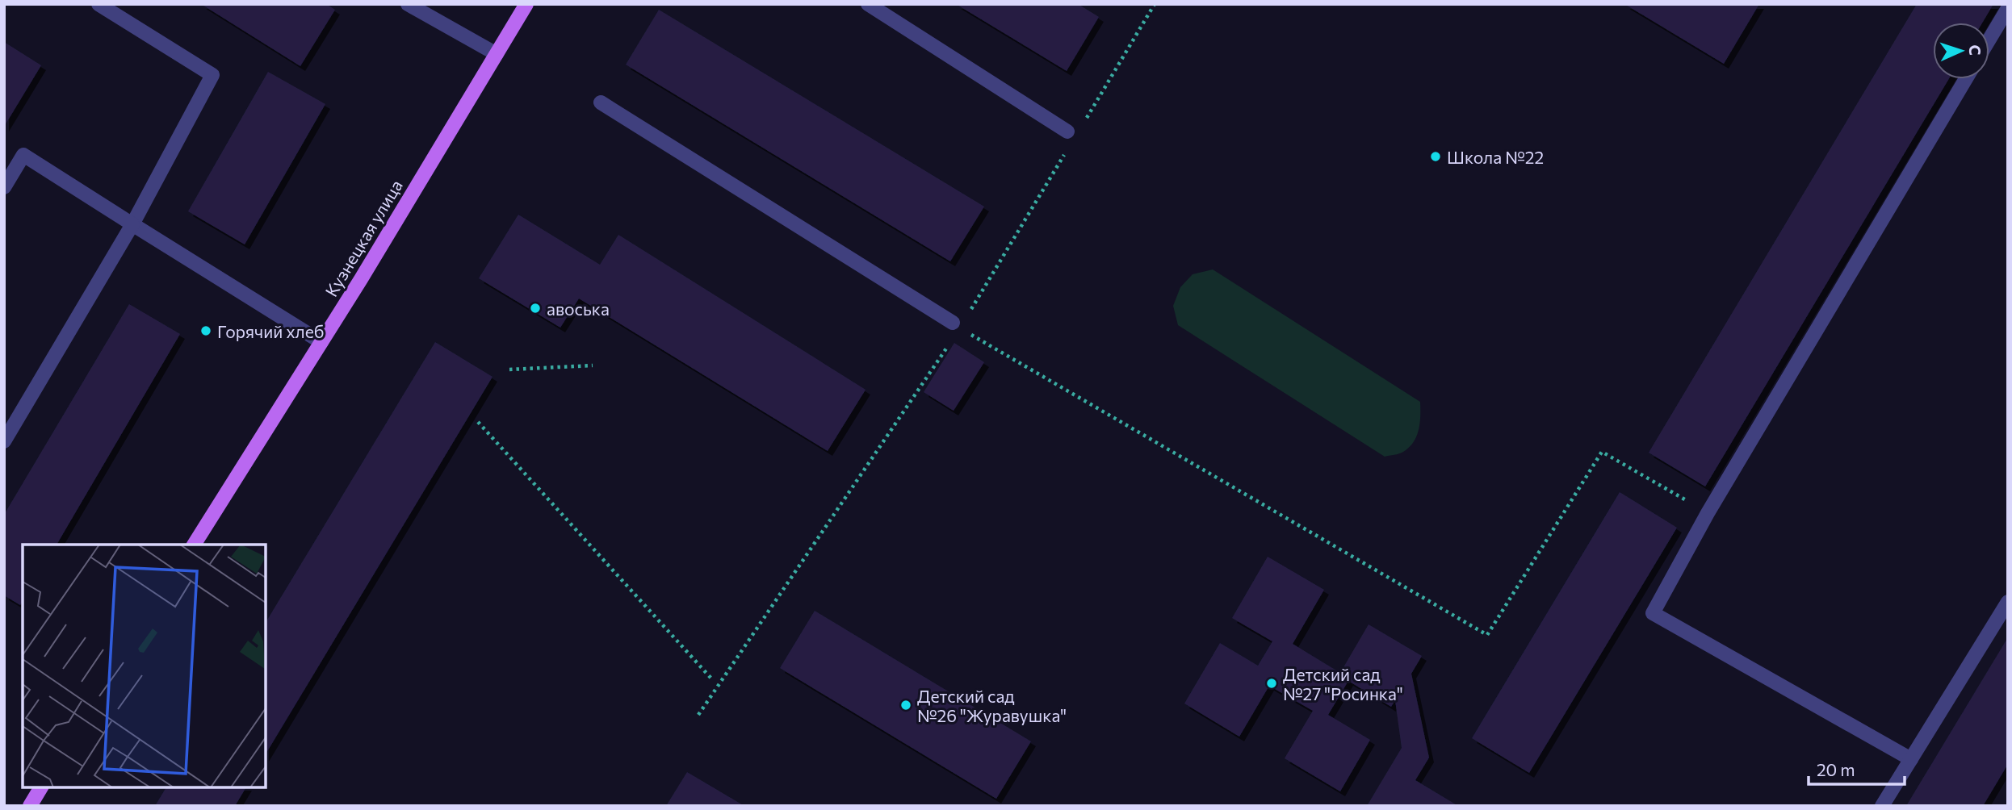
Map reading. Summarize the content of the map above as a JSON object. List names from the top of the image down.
{
  "streets": {
    "main road": ["Кузнецкая улица"]
  },
  "places": [
    "Школа №22",
    "авоська",
    "Горячий хлеб",
    "Детский сад №27 \"Росинка\"",
    "Детский сад №26 \"Журавушка\""
  ],
  "scale_bar": "20 m",
  "north": "right"
}
